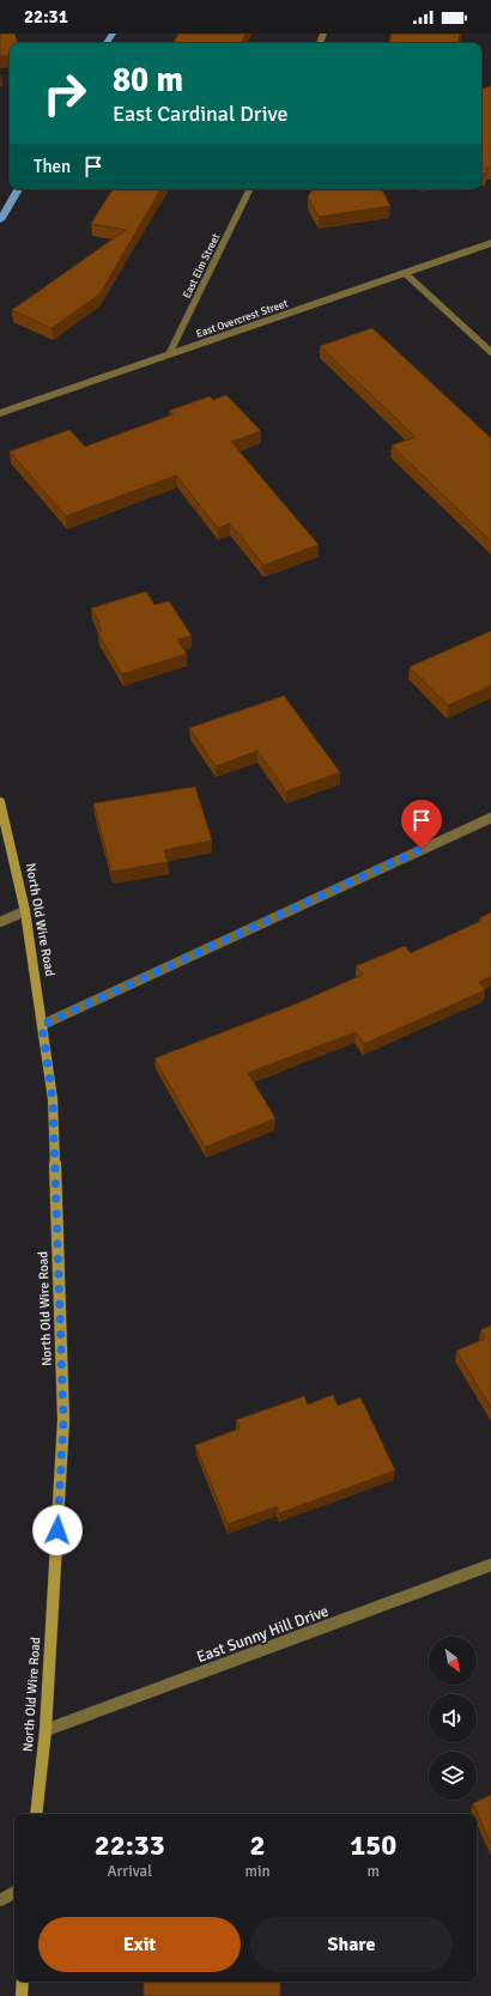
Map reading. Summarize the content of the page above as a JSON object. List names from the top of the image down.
{
  "streets": {
    "street": [
      "East Elm Street",
      "East Overcrest Street",
      "North Old Wire Road",
      "East Sunny Hill Drive"
    ]
  },
  "crossings": [
    ["East Elm Street", "East Overcrest Street"],
    ["North Old Wire Road", "East Sunny Hill Drive"]
  ],
  "north": "bottom right",
  "page": {
    "status": "22:31",
    "turn": ["80 m", "East Cardinal Drive"],
    "then": "Then",
    "eta": [
      "22:33",
      "Arrival",
      "2",
      "min",
      "150",
      "m"
    ],
    "buttons": ["Exit", "Share"]
  }
}
